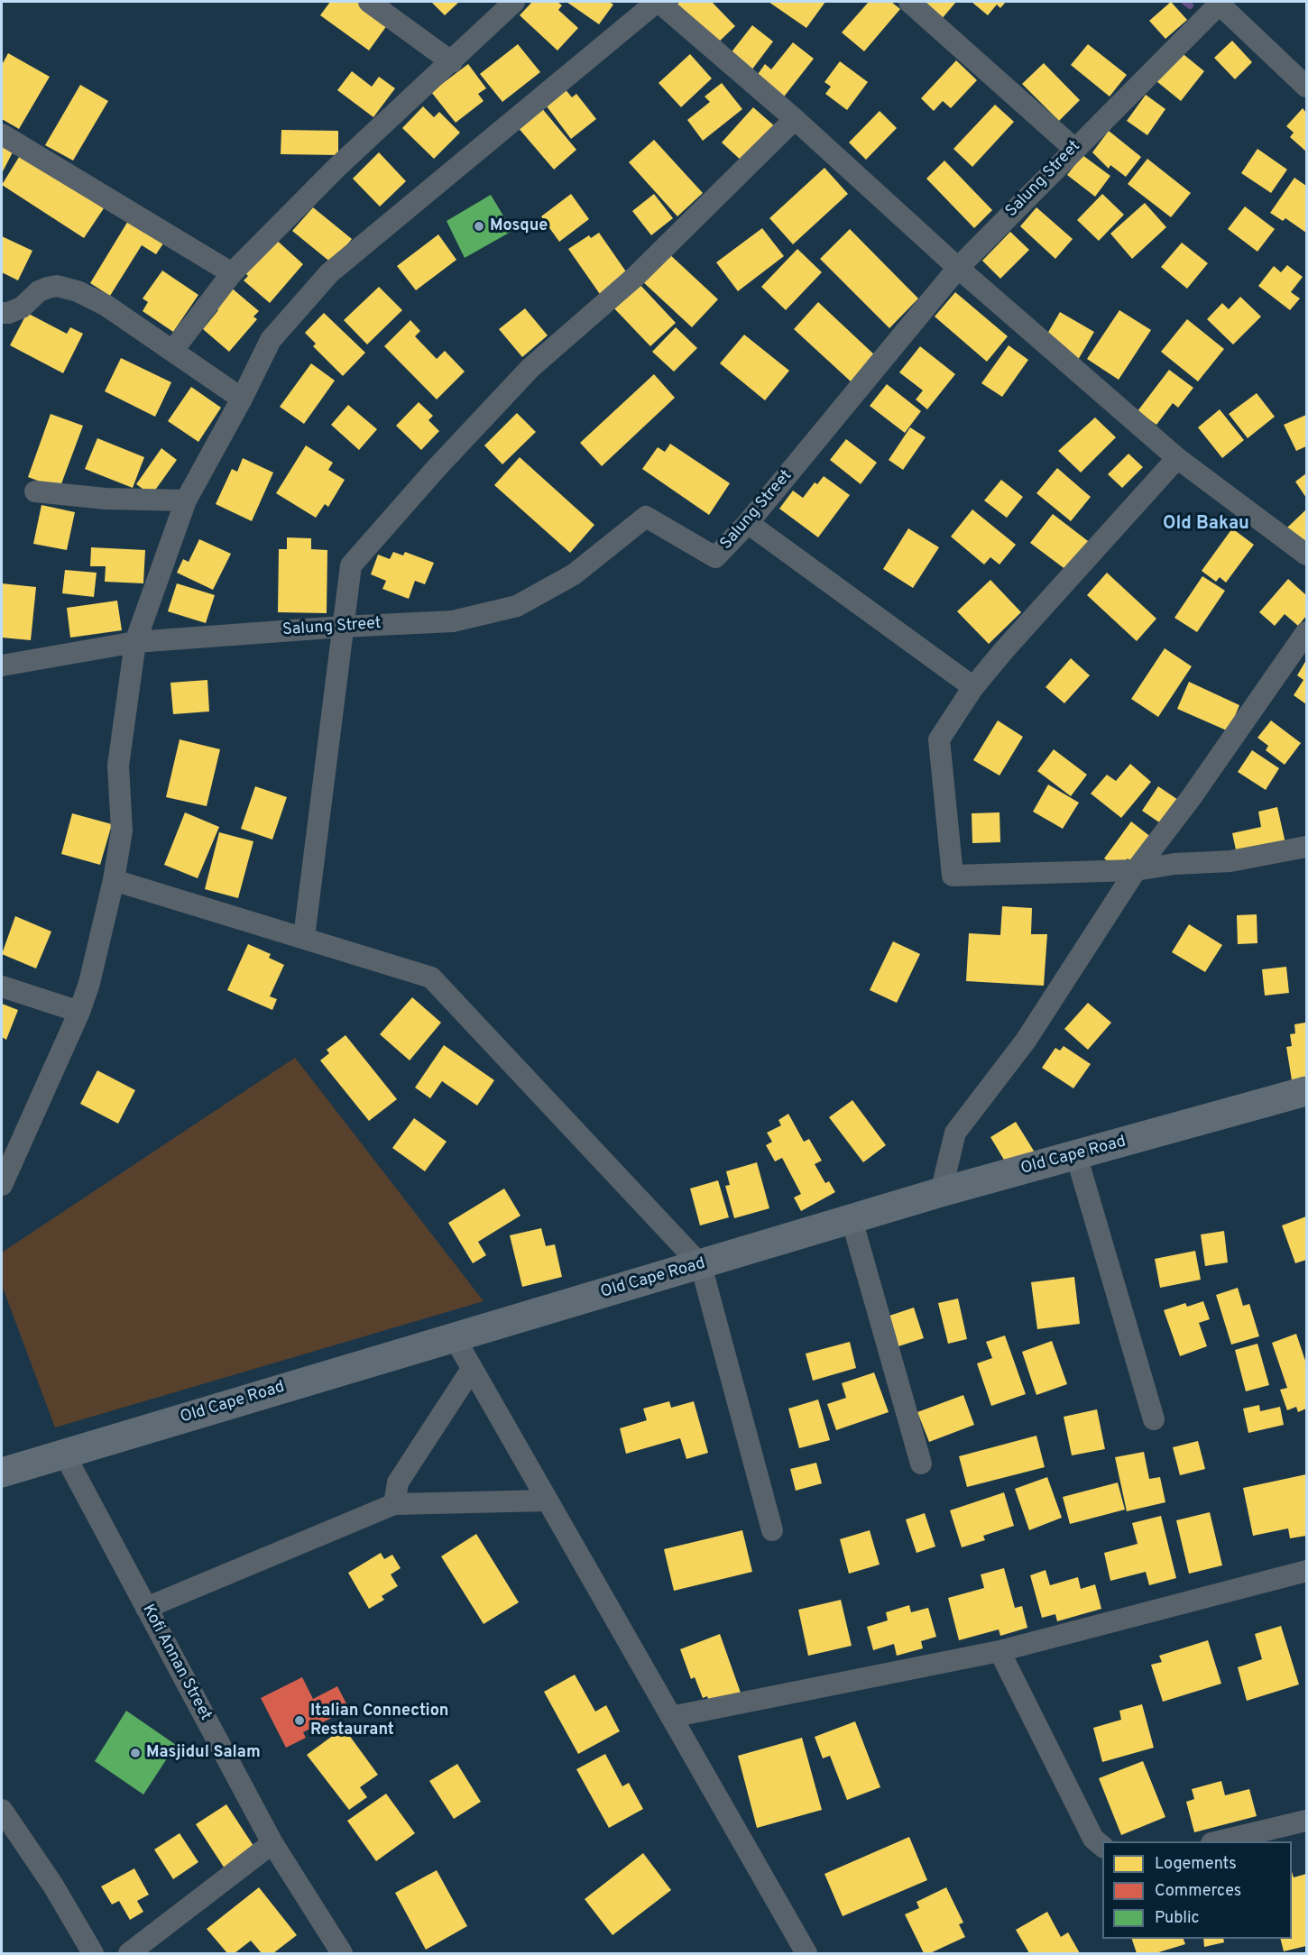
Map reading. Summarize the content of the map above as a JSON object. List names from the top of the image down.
{
  "streets": {
    "street": ["Salung Street", "Old Cape Road", "Kofi Annan Street"]
  },
  "crossings": [
    ["Old Cape Road", "Kofi Annan Street"]
  ],
  "districts": ["Old Bakau"],
  "places": ["Mosque", "Italian Connection Restaurant", "Masjidul Salam"],
  "legend": ["Logements", "Commerces", "Public"]
}
